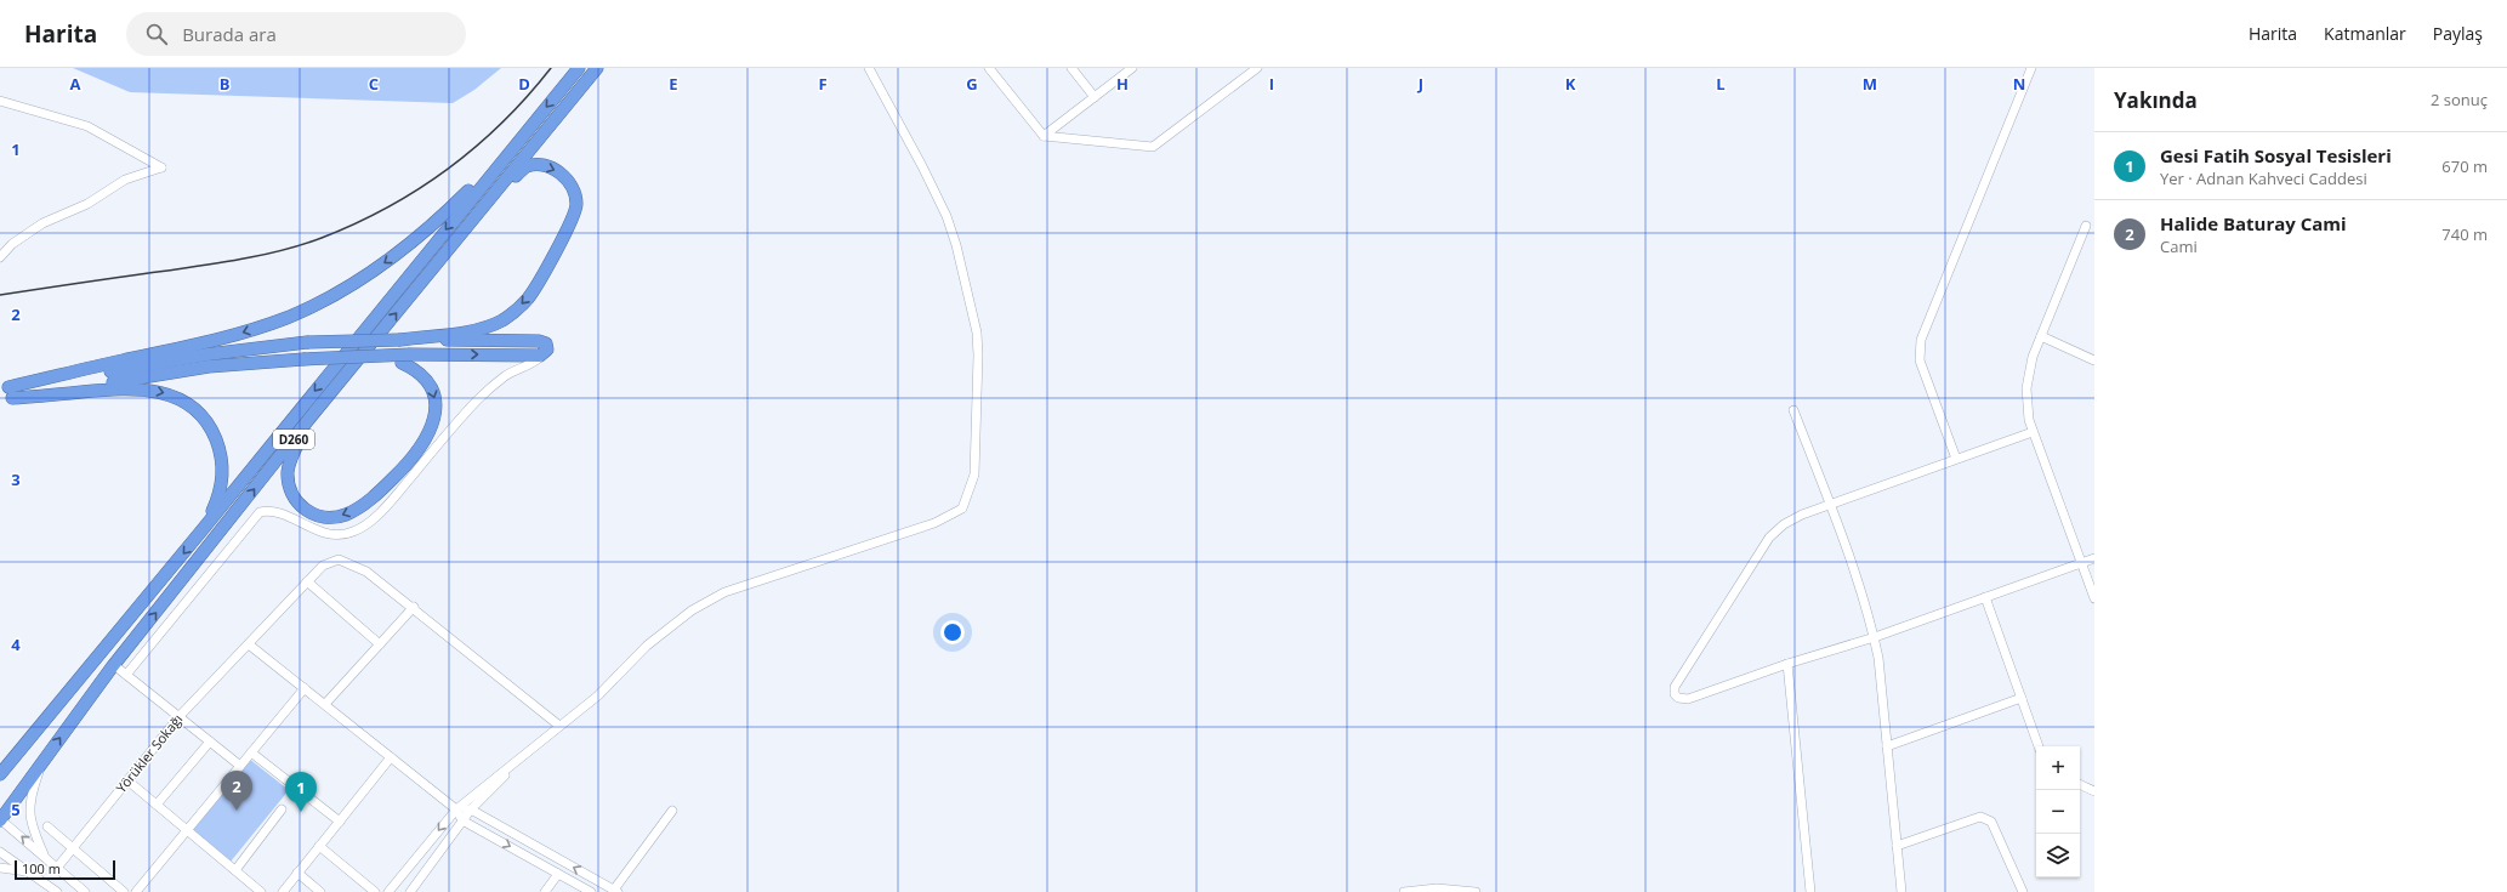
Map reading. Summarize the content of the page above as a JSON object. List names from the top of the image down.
{
  "streets": {
    "highway": ["D260"],
    "street": ["Yörükler Sokağı"]
  },
  "scale_bar": "100 m",
  "page": {
    "header": "Harita",
    "search": "Burada ara",
    "nav": ["Harita", "Katmanlar", "Paylaş"],
    "heading": ["Yakında", "2 sonuç"],
    "list": [
      {
        "mark": "1",
        "name": "Gesi Fatih Sosyal Tesisleri",
        "note": "Yer · Adnan Kahveci Caddesi",
        "value": "670 m"
      },
      {
        "mark": "2",
        "name": "Halide Baturay Cami",
        "note": "Cami",
        "value": "740 m"
      }
    ],
    "map_buttons": ["+", "−"],
    "pins": ["2", "1"],
    "scale": "100 m"
  },
  "grid": {
    "columns": [
      "A",
      "B",
      "C",
      "D",
      "E",
      "F",
      "G",
      "H",
      "I",
      "J",
      "K",
      "L",
      "M",
      "N"
    ],
    "rows": [
      "1",
      "2",
      "3",
      "4",
      "5"
    ]
  }
}
